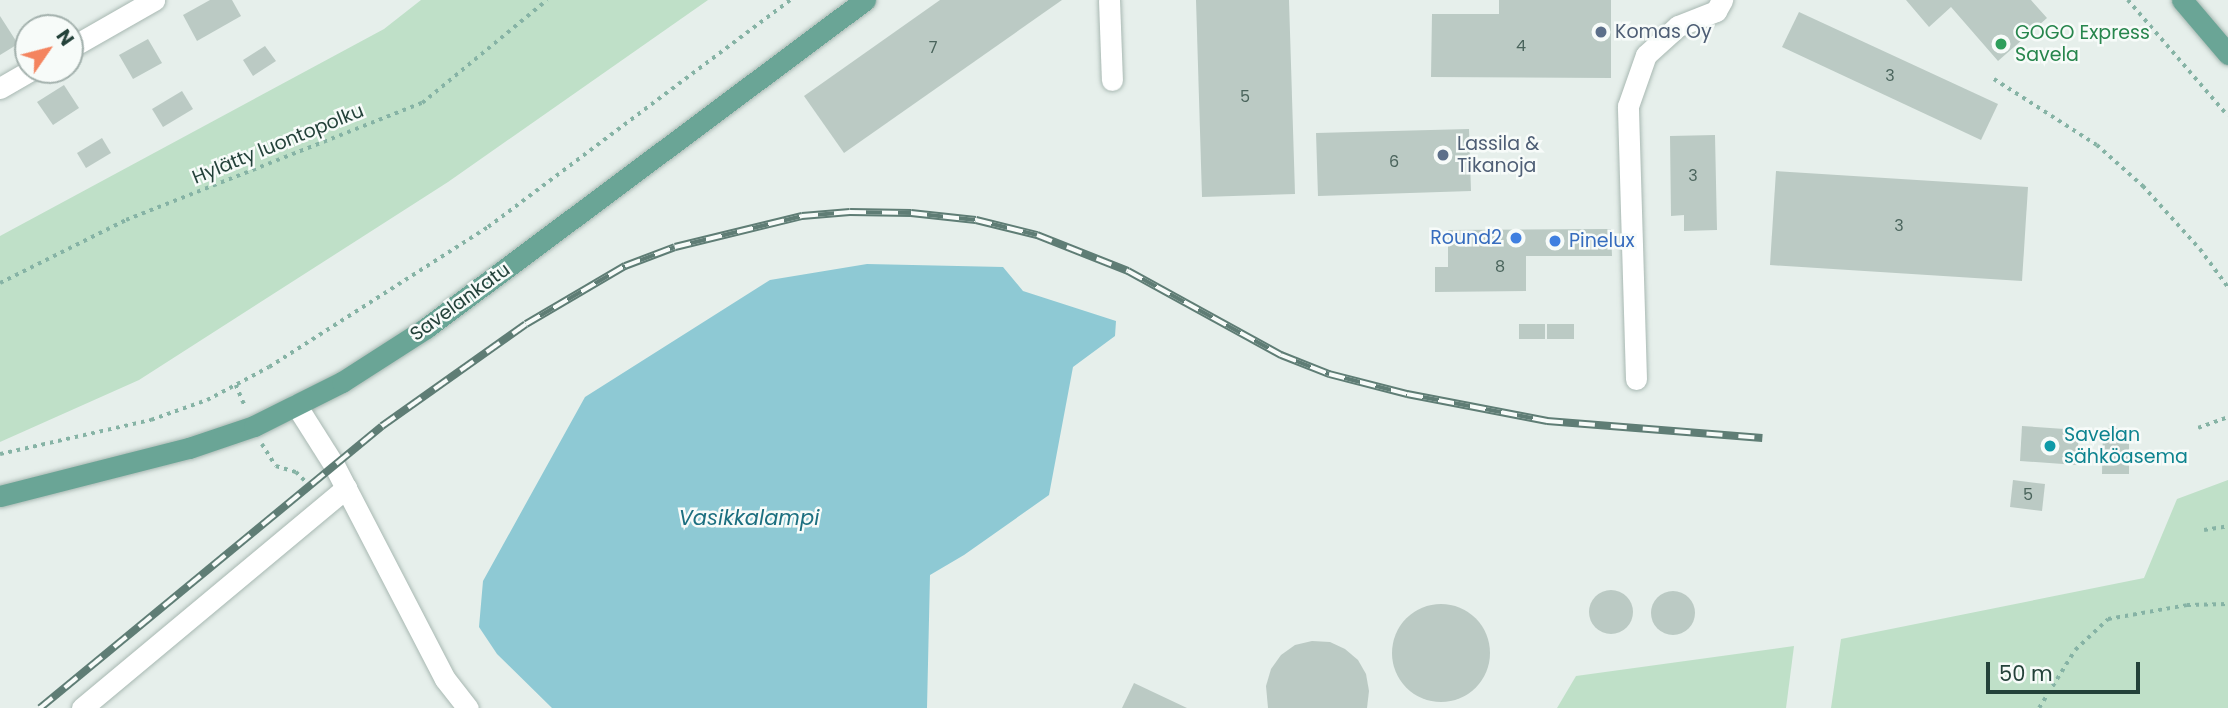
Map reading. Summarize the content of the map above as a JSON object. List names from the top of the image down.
{
  "streets": {
    "main road": ["Savelankatu"],
    "path": ["Hylätty luontopolku"]
  },
  "water": ["Vasikkalampi"],
  "places": [
    "Komas Oy",
    "GOGO Express Savela",
    "Lassila & Tikanoja",
    "Round2",
    "Pinelux",
    "Savelan sähköasema"
  ],
  "house_numbers": [
    "4",
    "7",
    "3",
    "5",
    "6",
    "3",
    "3",
    "8",
    "5"
  ],
  "scale_bar": "50 m",
  "north": "top right"
}
